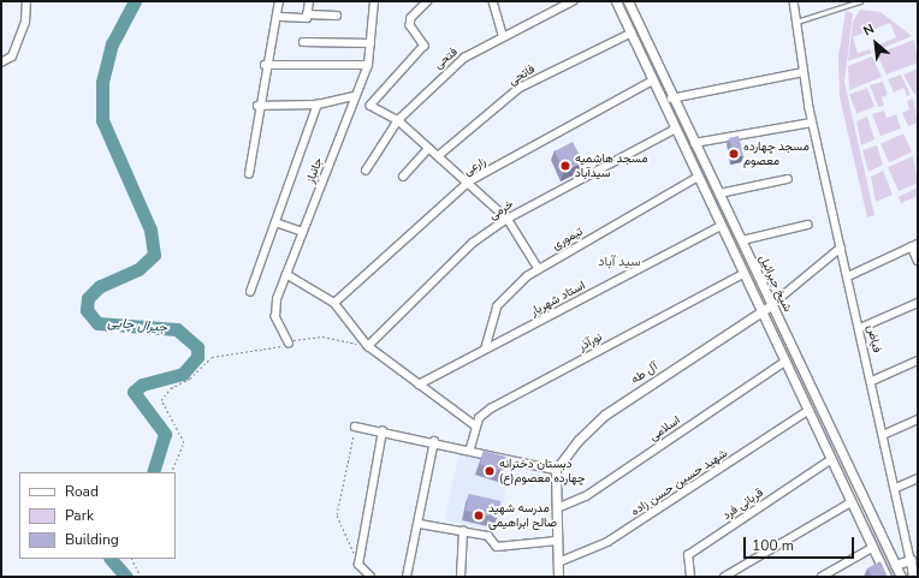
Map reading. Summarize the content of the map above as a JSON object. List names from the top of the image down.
{
  "streets": {
    "street": [
      "فتحی",
      "فاتحی",
      "زارعی",
      "جانباز",
      "خرمی",
      "تیموری",
      "شیخ جبرائیل",
      "استاد شهریار",
      "فیاض",
      "نورآذر",
      "آل طه",
      "اسلامی",
      "شهید حسین حسن زاده",
      "قربانی فرد"
    ]
  },
  "crossings": [
    ["تیموری", "استاد شهریار"],
    ["شیخ جبرائیل", "آل طه"]
  ],
  "districts": ["سید آباد"],
  "water": ["جیرال چایی"],
  "places": [
    "مسجد چهارده معصوم",
    "مسجد هاشمیه سیدآباد",
    "دبستان دخترانه چهارده معصوم(ع)",
    "مدرسه شهید صالح ابراهیمی"
  ],
  "legend": ["Road", "Park", "Building"],
  "scale_bar": "100 m",
  "north": "top left"
}
